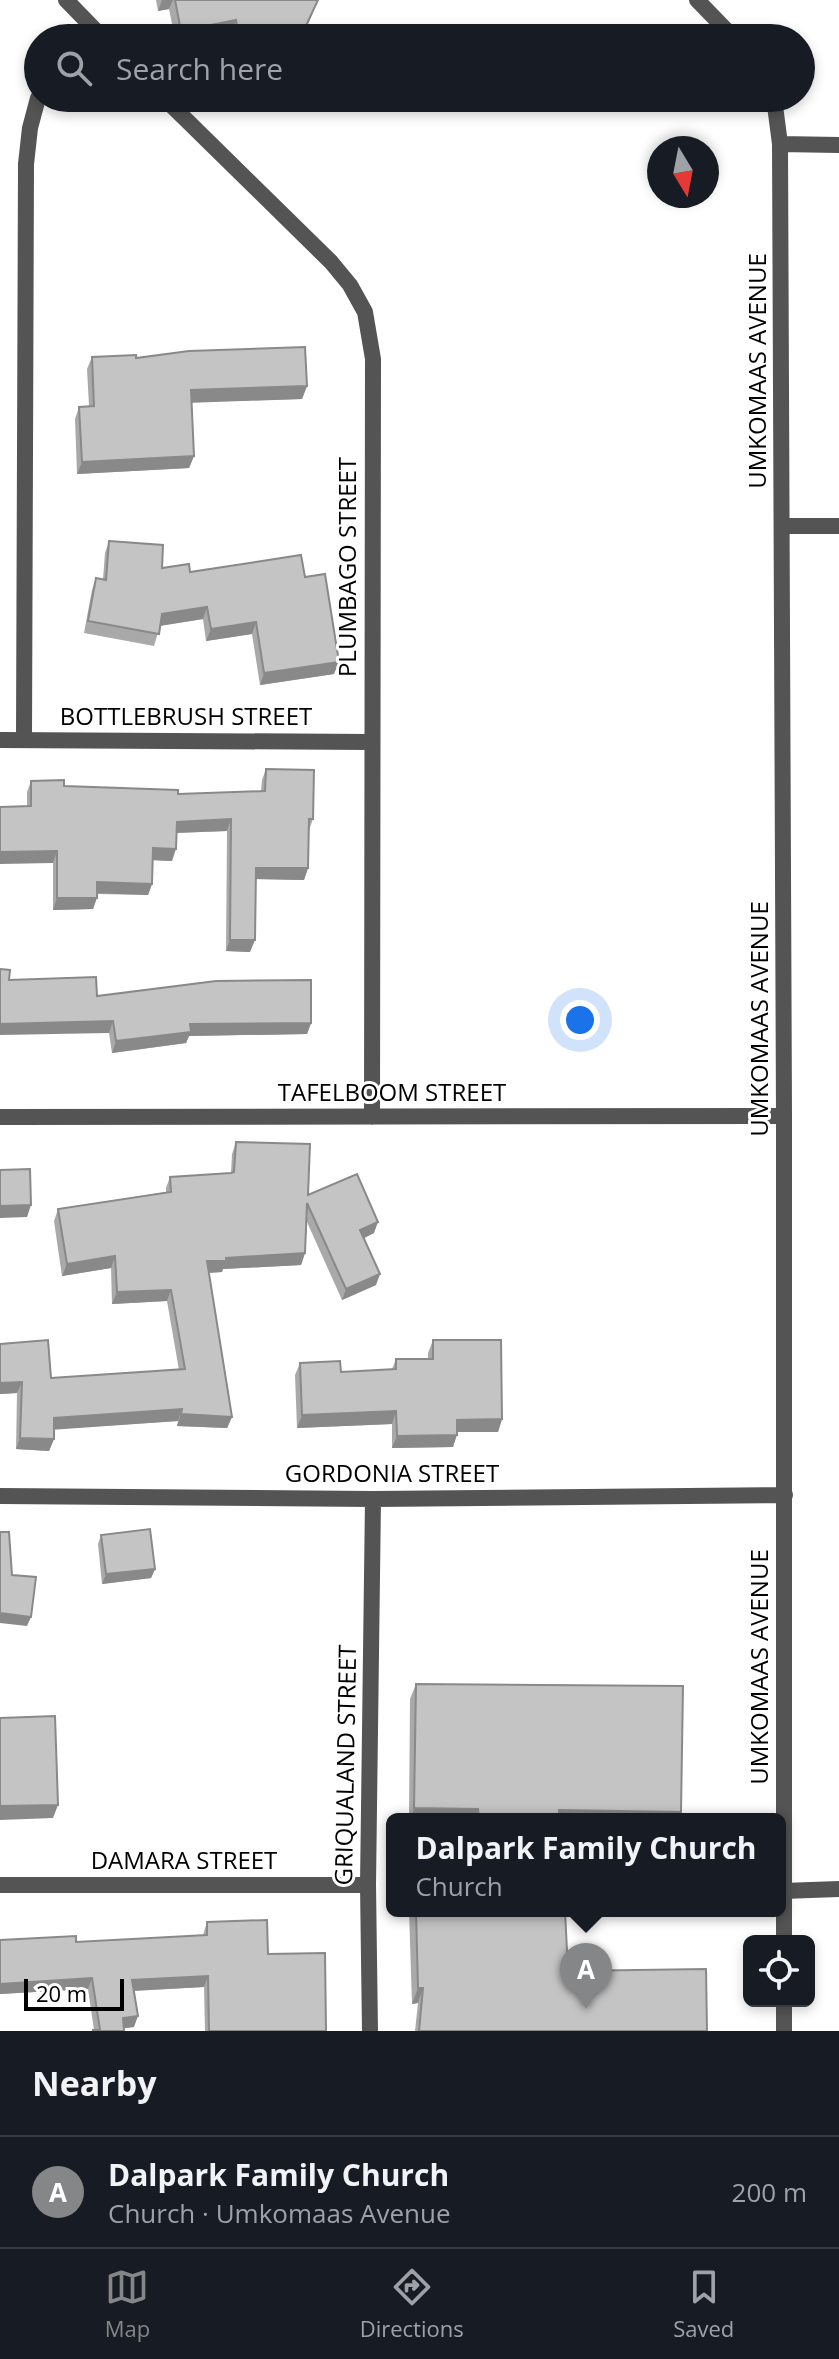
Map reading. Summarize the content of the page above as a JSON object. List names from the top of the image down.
{
  "streets": {
    "street": [
      "UMKOMAAS AVENUE",
      "PLUMBAGO STREET",
      "BOTTLEBRUSH STREET",
      "TAFELBOOM STREET",
      "GORDONIA STREET",
      "GRIQUALAND STREET",
      "DAMARA STREET"
    ]
  },
  "crossings": [
    ["UMKOMAAS AVENUE", "TAFELBOOM STREET"],
    ["UMKOMAAS AVENUE", "GORDONIA STREET"],
    ["PLUMBAGO STREET", "BOTTLEBRUSH STREET"],
    ["PLUMBAGO STREET", "TAFELBOOM STREET"],
    ["GORDONIA STREET", "GRIQUALAND STREET"],
    ["GRIQUALAND STREET", "DAMARA STREET"]
  ],
  "scale_bar": "20 m",
  "north": "bottom",
  "page": {
    "search": "Search here",
    "popup": ["Dalpark Family Church", "Church"],
    "pins": "A",
    "scale": "20 m",
    "heading": "Nearby",
    "list": [
      {
        "mark": "A",
        "name": "Dalpark Family Church",
        "note": "Church · Umkomaas Avenue",
        "value": "200 m"
      }
    ],
    "nav": ["Map", "Directions", "Saved"]
  }
}
